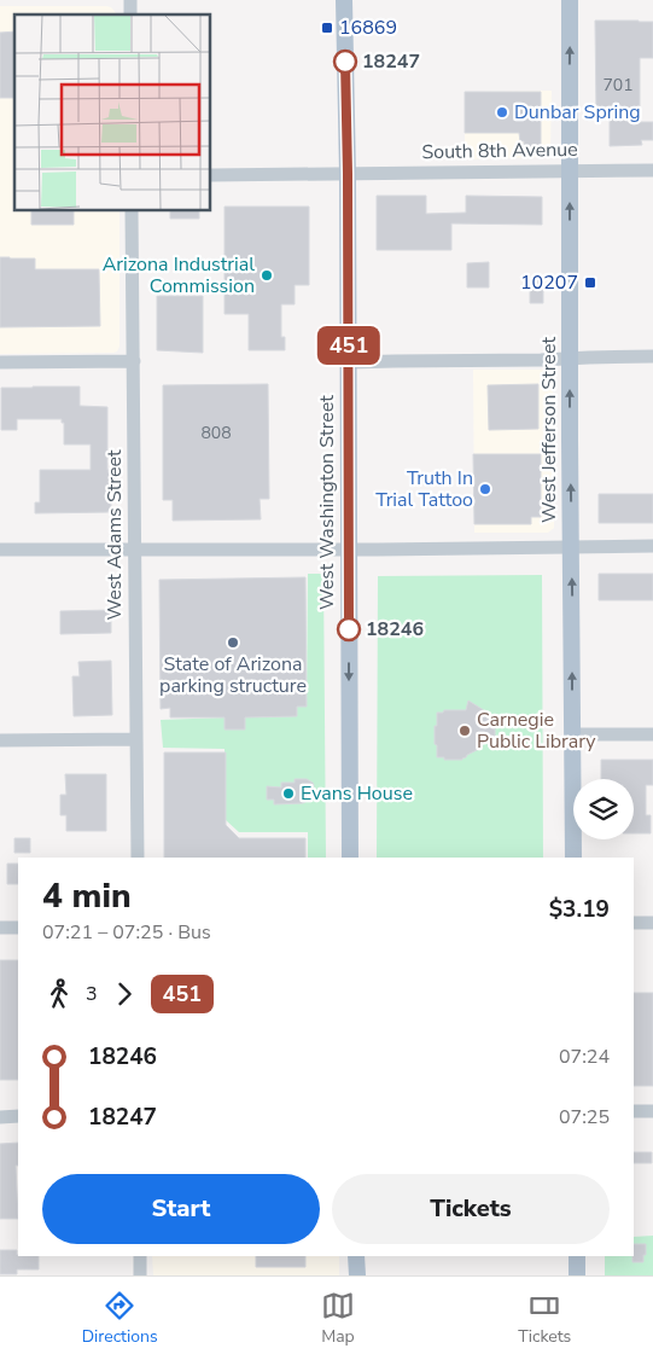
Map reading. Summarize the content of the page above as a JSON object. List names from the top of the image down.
{
  "streets": {
    "main road": ["West Jefferson Street", "West Washington Street"],
    "street": ["South 8th Avenue", "West Adams Street"]
  },
  "crossings": [
    ["South 8th Avenue", "West Jefferson Street"],
    ["South 8th Avenue", "West Washington Street"]
  ],
  "one_way": ["West Jefferson Street", "West Washington Street"],
  "places": {
    "transit": ["16869", "10207"],
    "other": [
      "18247",
      "Dunbar Spring",
      "Arizona Industrial Commission",
      "Truth In Trial Tattoo",
      "18246",
      "State of Arizona parking structure",
      "Carnegie Public Library",
      "Evans House"
    ]
  },
  "lines": ["bus line 451"],
  "house_numbers": ["701", "808"],
  "page": {
    "on_map": "451",
    "heading": ["4 min", "07:21 – 07:25 · Bus", "$3.19"],
    "legs": ["3", "451"],
    "list": [
      {
        "name": "18246",
        "value": "07:24"
      },
      {
        "name": "18247",
        "value": "07:25"
      }
    ],
    "buttons": ["Start", "Tickets"],
    "tabs": ["Directions", "Map", "Tickets"]
  }
}
